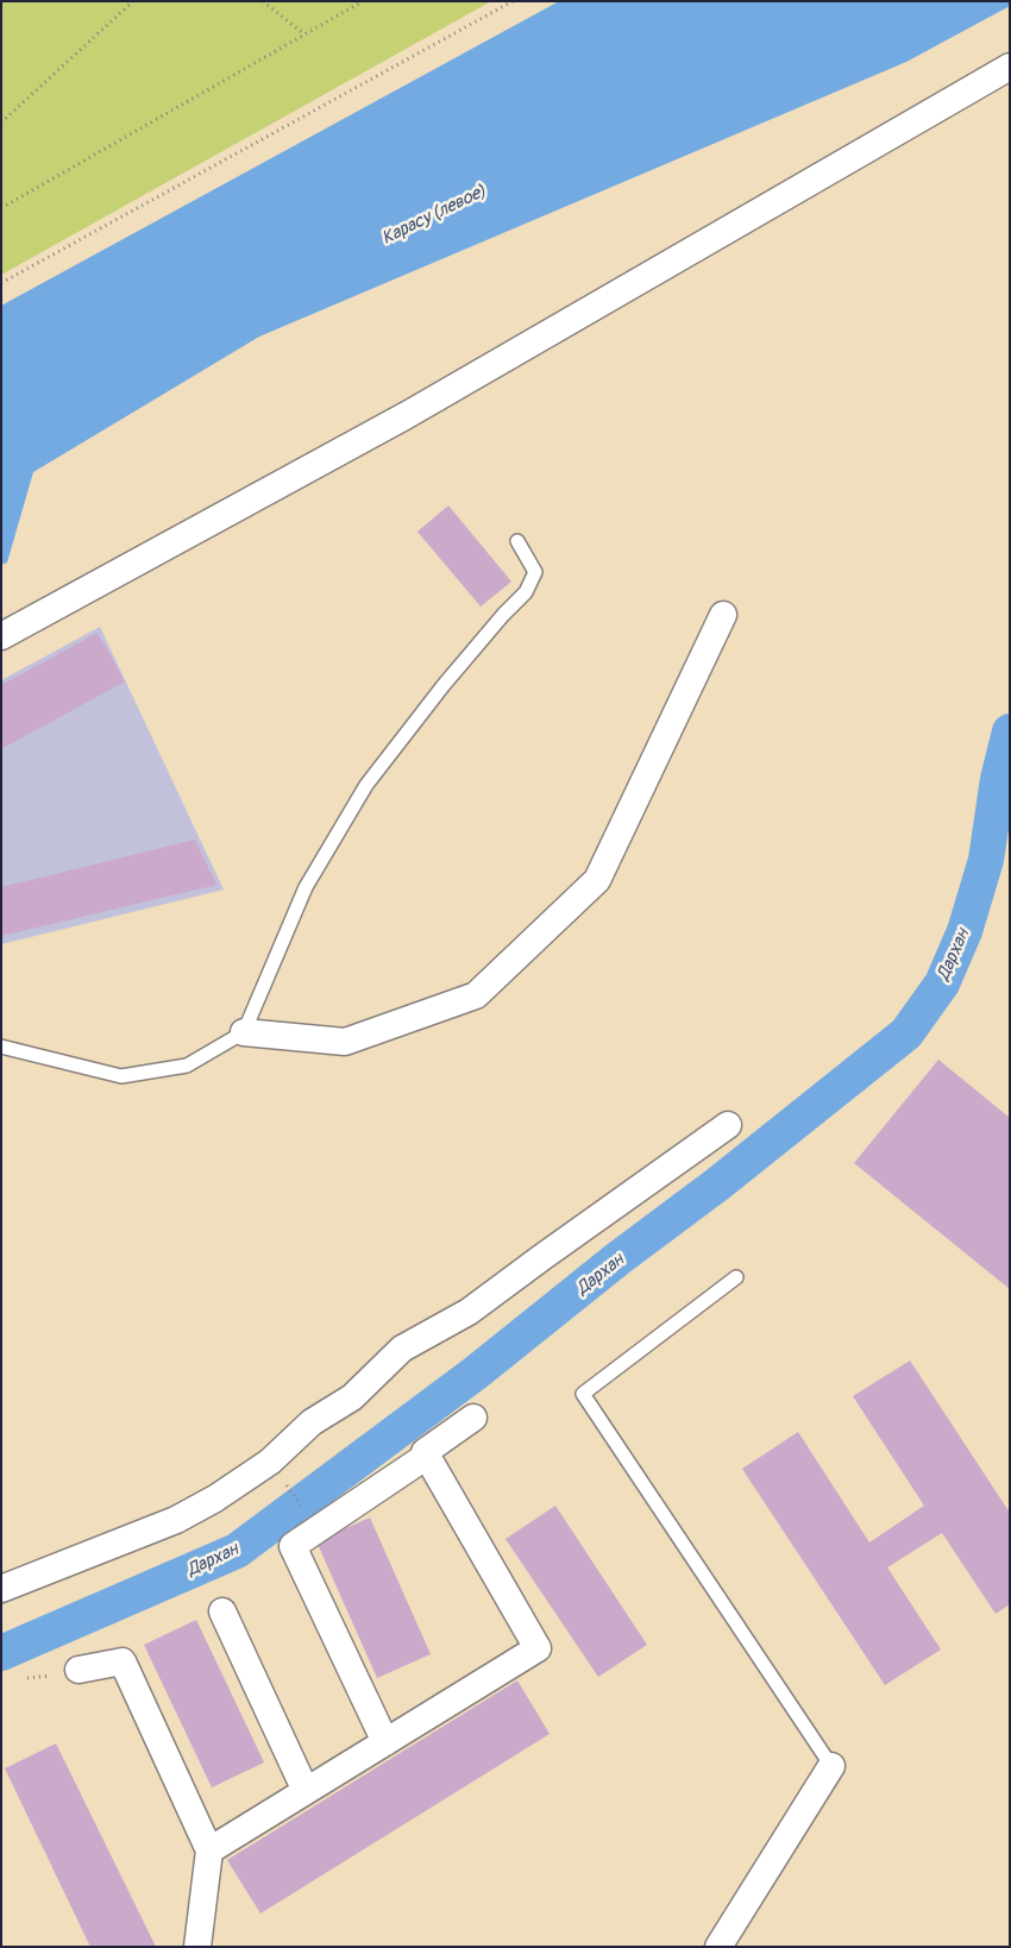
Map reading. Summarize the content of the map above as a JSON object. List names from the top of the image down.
{
  "water": ["Карасу (левое)", "Дархан"]
}
